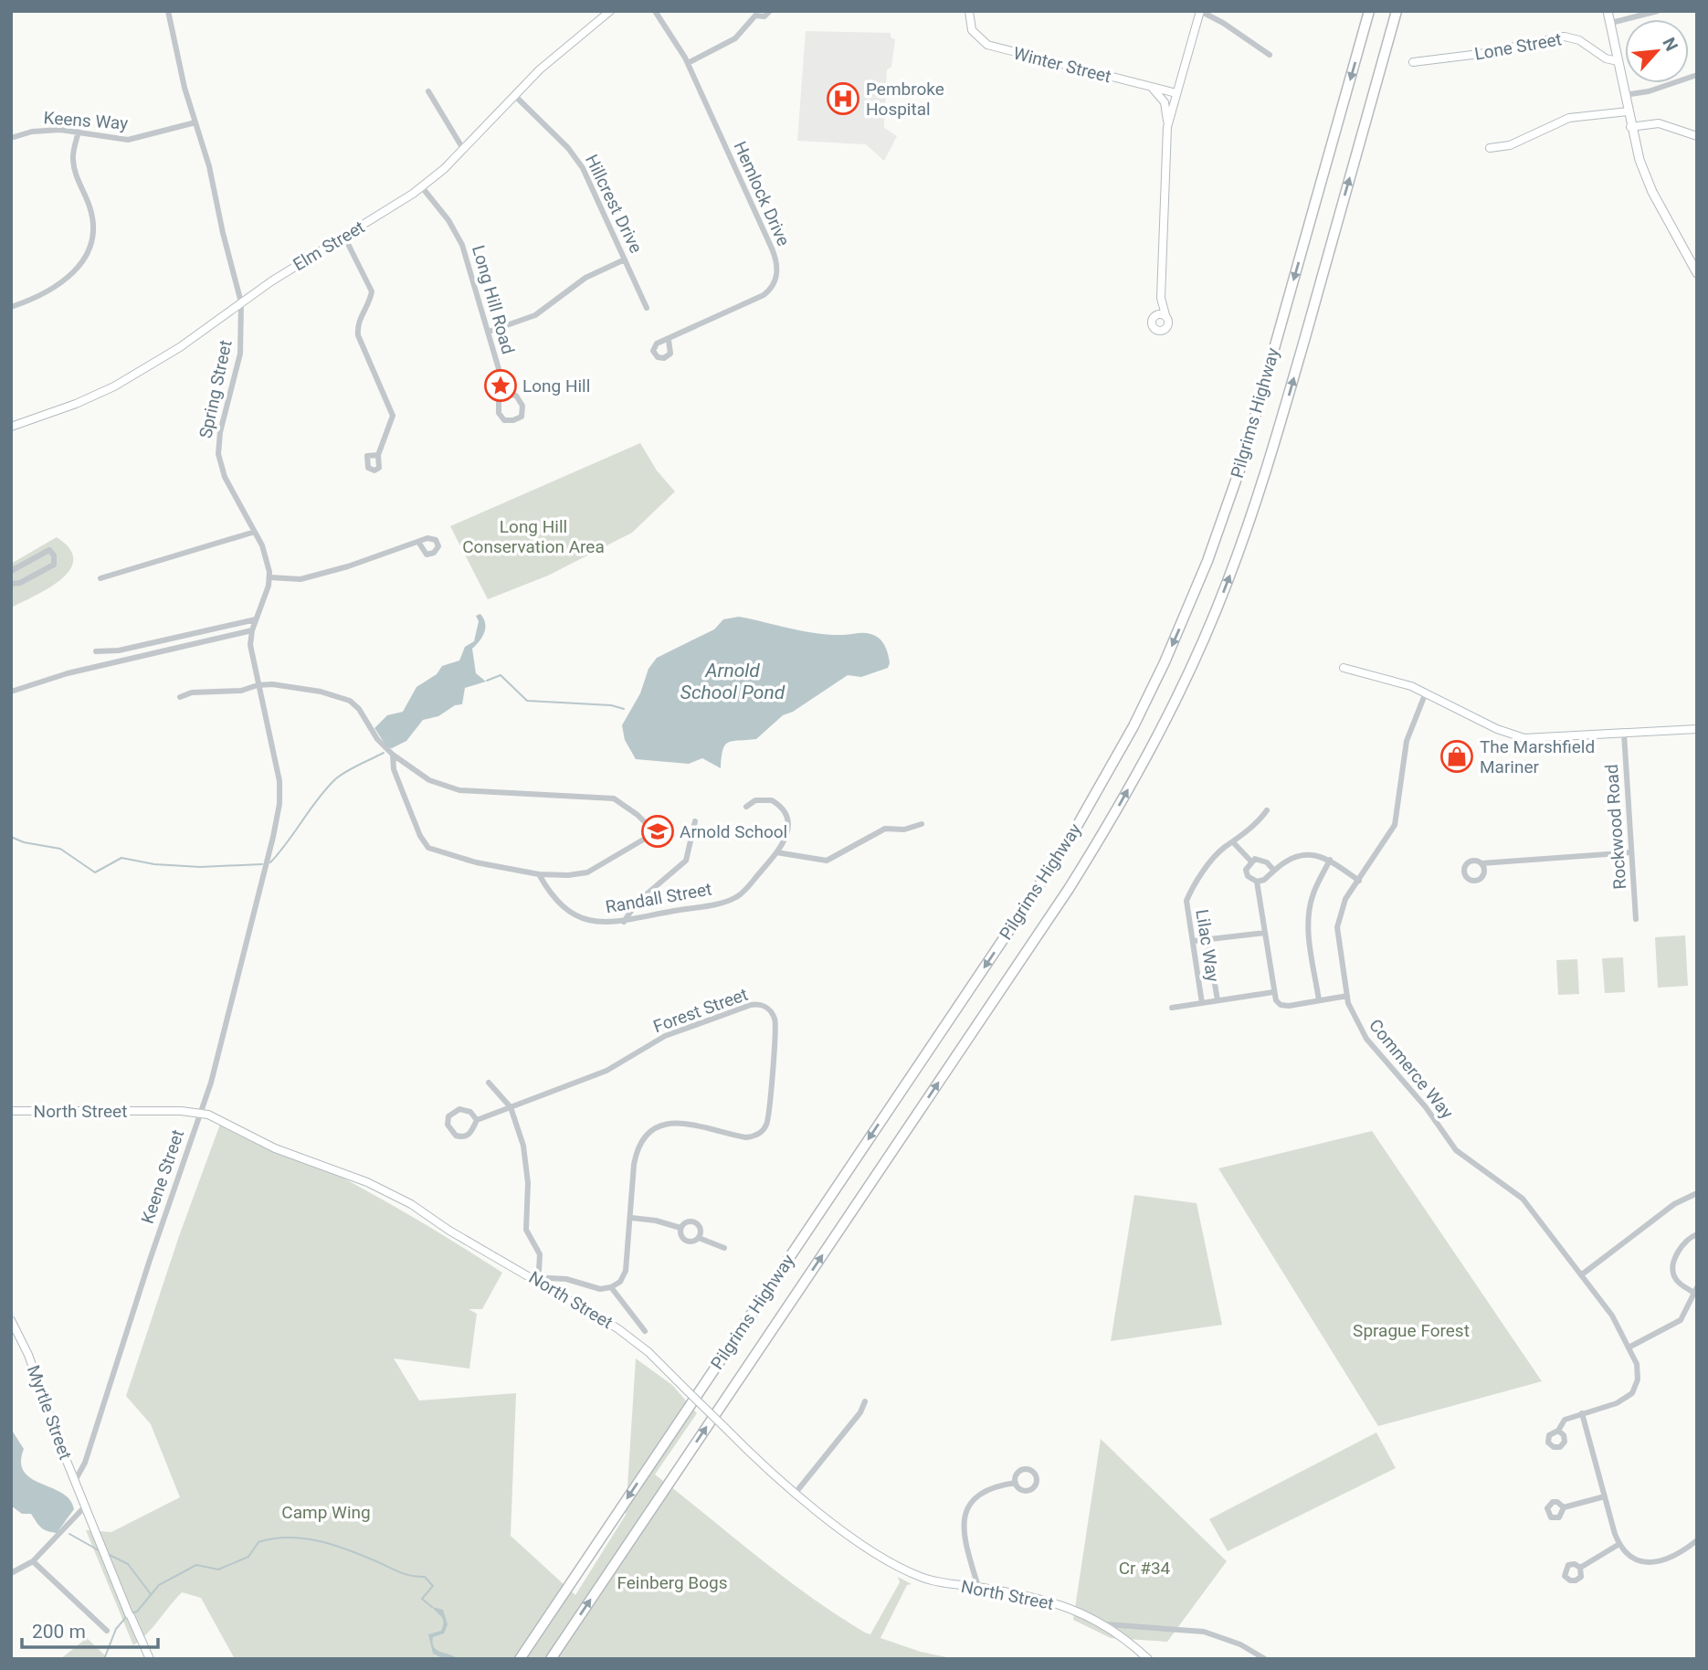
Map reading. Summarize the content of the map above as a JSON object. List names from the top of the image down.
{
  "streets": {
    "highway": ["Pilgrims Highway"],
    "street": [
      "Lone Street",
      "Winter Street",
      "Keens Way",
      "Hemlock Drive",
      "Hillcrest Drive",
      "Elm Street",
      "Long Hill Road",
      "Spring Street",
      "Rockwood Road",
      "Randall Street",
      "Lilac Way",
      "Forest Street",
      "Commerce Way",
      "North Street",
      "Keene Street",
      "Myrtle Street"
    ]
  },
  "crossings": [
    ["Keens Way", "Spring Street"],
    ["Hillcrest Drive", "Elm Street"],
    ["Elm Street", "Long Hill Road"],
    ["Elm Street", "Spring Street"],
    ["Spring Street", "Keene Street"],
    ["North Street", "Keene Street"],
    ["Keene Street", "Myrtle Street"]
  ],
  "water": ["Arnold School Pond"],
  "parks": [
    "Long Hill Conservation Area",
    "Sprague Forest",
    "Camp Wing",
    "Cr #34",
    "Feinberg Bogs"
  ],
  "places": {
    "hospital": ["Pembroke Hospital"],
    "place": ["Long Hill"],
    "shop": ["The Marshfield Mariner"],
    "school or university": ["Arnold School"]
  },
  "scale_bar": "200 m",
  "north": "top right"
}
